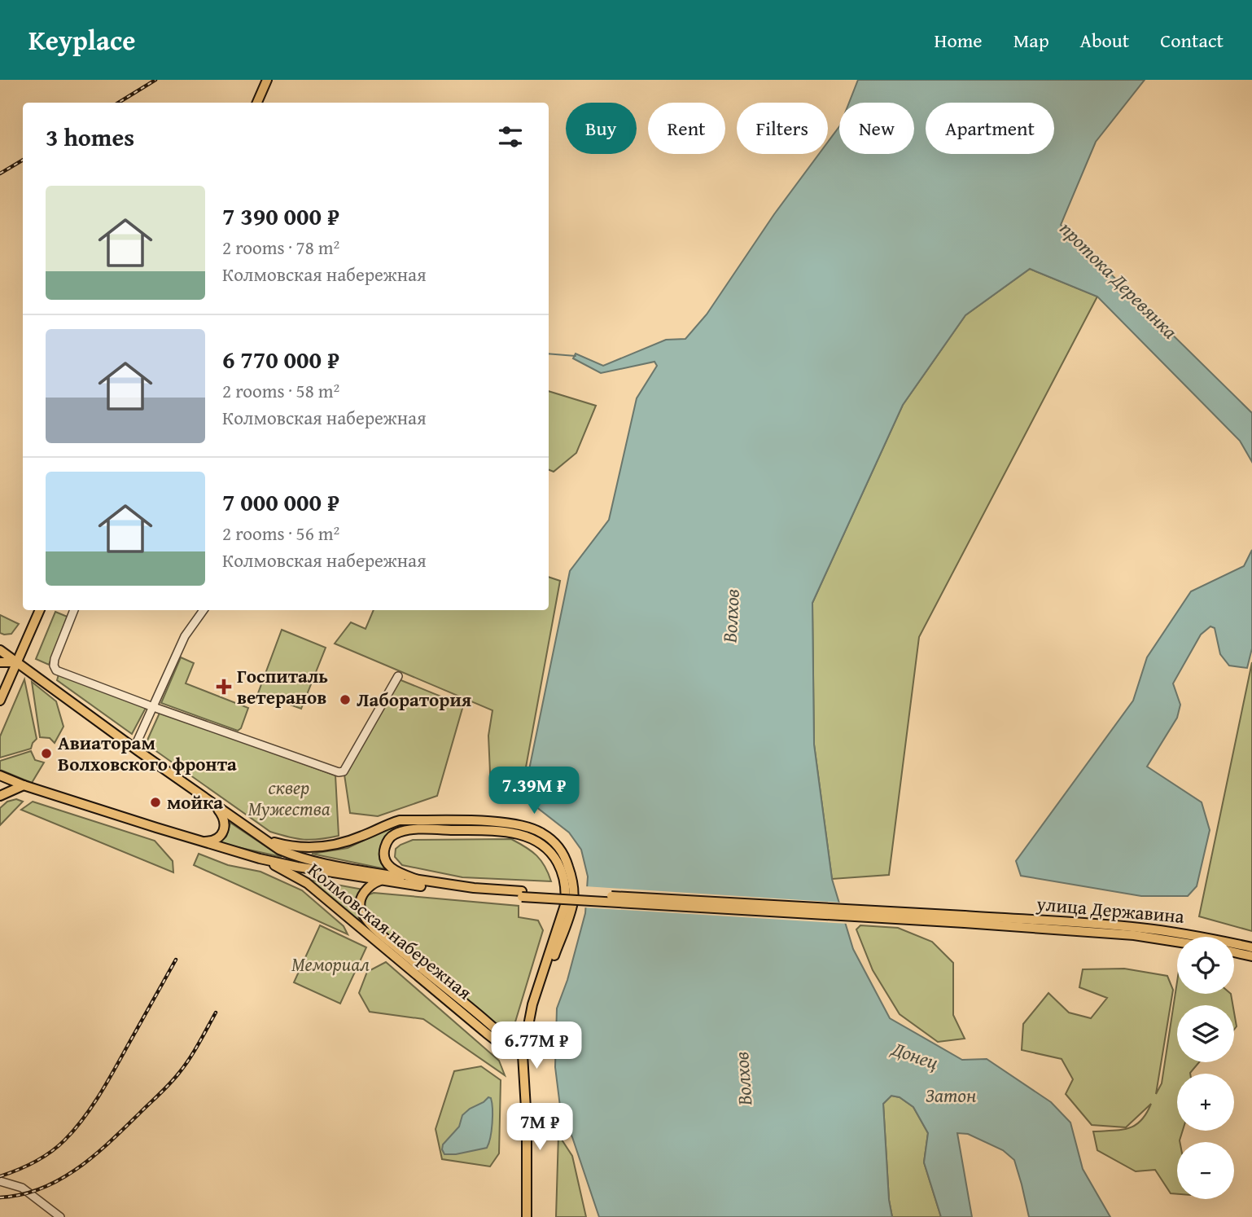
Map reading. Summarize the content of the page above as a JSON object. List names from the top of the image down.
{
  "streets": {
    "main road": ["улица Державина", "Колмовская набережная"]
  },
  "water": [
    "протока Деревянка",
    "Волхов",
    "Донец",
    "Затон"
  ],
  "parks": ["сквер Мужества", "Мемориал"],
  "places": {
    "health": ["Госпиталь ветеранов"],
    "other": ["Лаборатория", "Авиаторам Волховского фронта", "мойка"]
  },
  "page": {
    "header": "Keyplace",
    "nav": [
      "Home",
      "Map",
      "About",
      "Contact"
    ],
    "chip": [
      "Buy",
      "Rent",
      "Filters",
      "New",
      "Apartment"
    ],
    "heading": "3 homes",
    "list": [
      {
        "name": "7 390 000 ₽",
        "note": "2 rooms · 78 m² · Колмовская набережная"
      },
      {
        "name": "6 770 000 ₽",
        "note": "2 rooms · 58 m² · Колмовская набережная"
      },
      {
        "name": "7 000 000 ₽",
        "note": "2 rooms · 56 m² · Колмовская набережная"
      }
    ],
    "price": ["7.39M ₽", "6.77M ₽", "7M ₽"],
    "map_buttons": ["+", "−"]
  }
}
